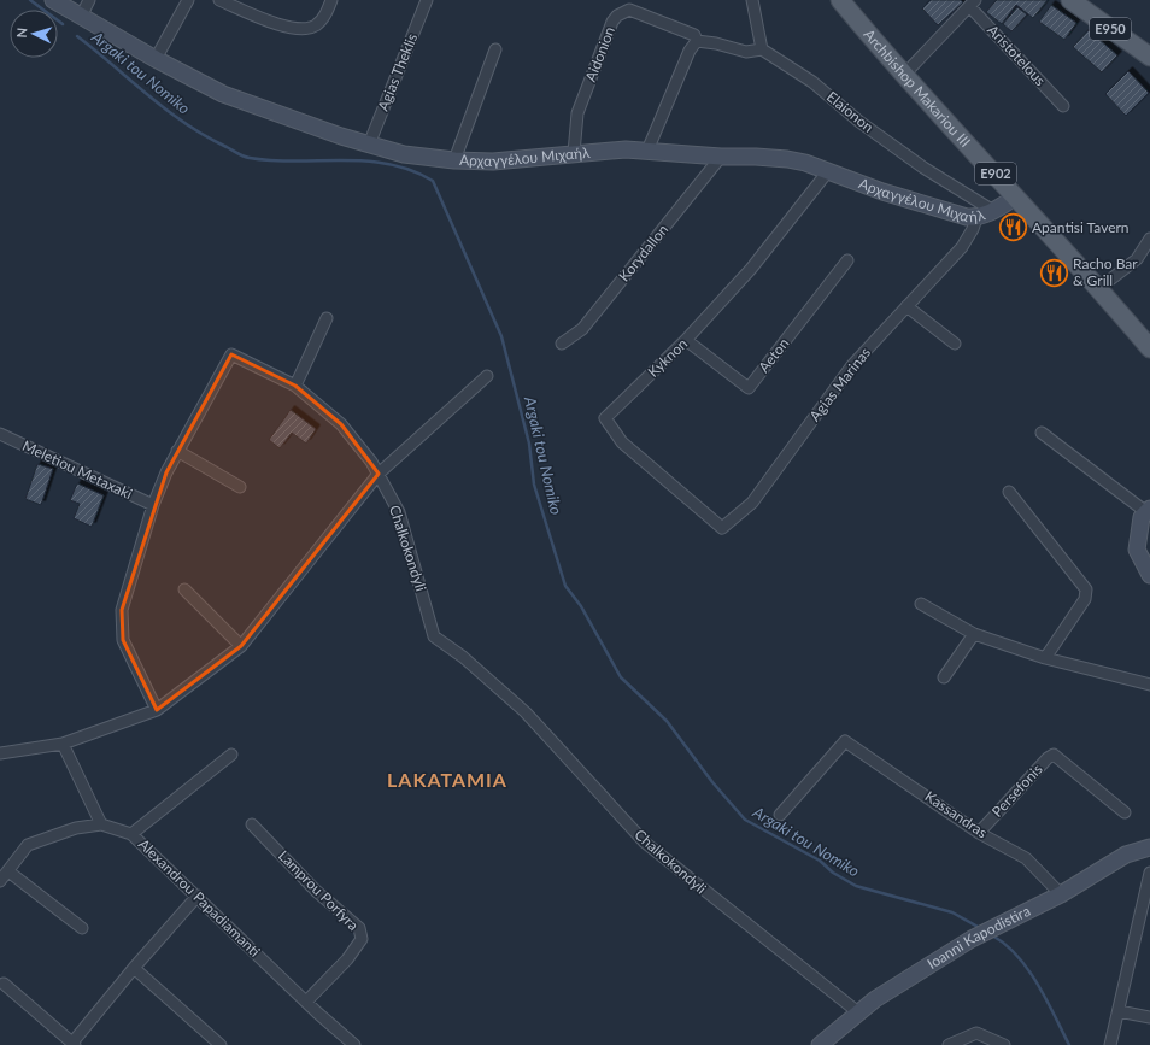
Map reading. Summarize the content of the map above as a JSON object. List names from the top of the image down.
{
  "streets": {
    "main road": ["E950", "Archbishop Makariou III", "E902"],
    "street": [
      "Aidonion",
      "Aristotelous",
      "Agias Theklis",
      "Elaionon",
      "Αρχαγγέλου Μιχαήλ",
      "Korydallon",
      "Aeton",
      "Kyknon",
      "Agias Marinas",
      "Meletiou Metaxaki",
      "Chalkokondyli",
      "Persefonis",
      "Kassandras",
      "Lamprou Porfyra",
      "Alexandrou Papadiamanti",
      "Ioanni Kapodistira"
    ]
  },
  "crossings": [
    ["Aidonion", "Αρχαγγέλου Μιχαήλ"],
    ["Agias Theklis", "Αρχαγγέλου Μιχαήλ"],
    ["Archbishop Makariou III", "Αρχαγγέλου Μιχαήλ"],
    ["Elaionon", "Αρχαγγέλου Μιχαήλ"],
    ["Αρχαγγέλου Μιχαήλ", "Korydallon"],
    ["Αρχαγγέλου Μιχαήλ", "Kyknon"],
    ["Αρχαγγέλου Μιχαήλ", "Agias Marinas"],
    ["Aeton", "Kyknon"],
    ["Kyknon", "Agias Marinas"],
    ["Meletiou Metaxaki", "Chalkokondyli"],
    ["Chalkokondyli", "Ioanni Kapodistira"],
    ["Persefonis", "Kassandras"],
    ["Kassandras", "Ioanni Kapodistira"],
    ["Lamprou Porfyra", "Alexandrou Papadiamanti"]
  ],
  "districts": ["LAKATAMIA"],
  "water": ["Argaki tou Nomiko"],
  "places": {
    "restaurant": ["Apantisi Tavern", "Racho Bar & Grill"]
  },
  "north": "left"
}
